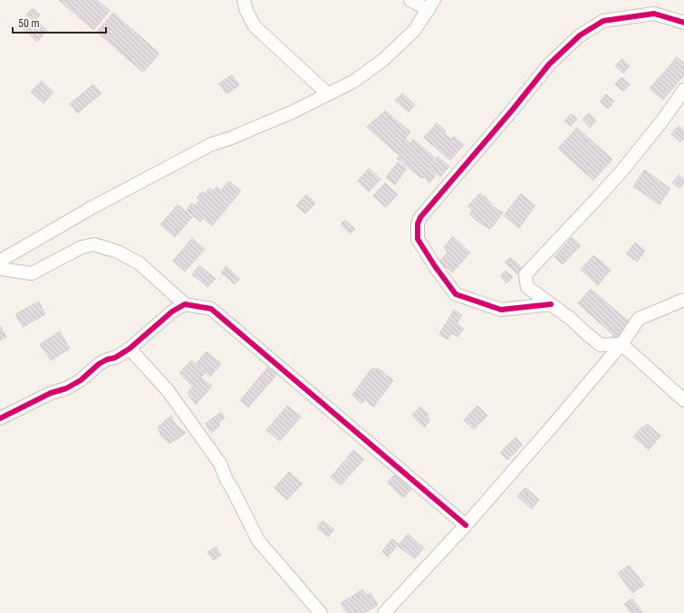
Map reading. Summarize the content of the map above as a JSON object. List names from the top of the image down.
{
  "scale_bar": "50 m"
}
